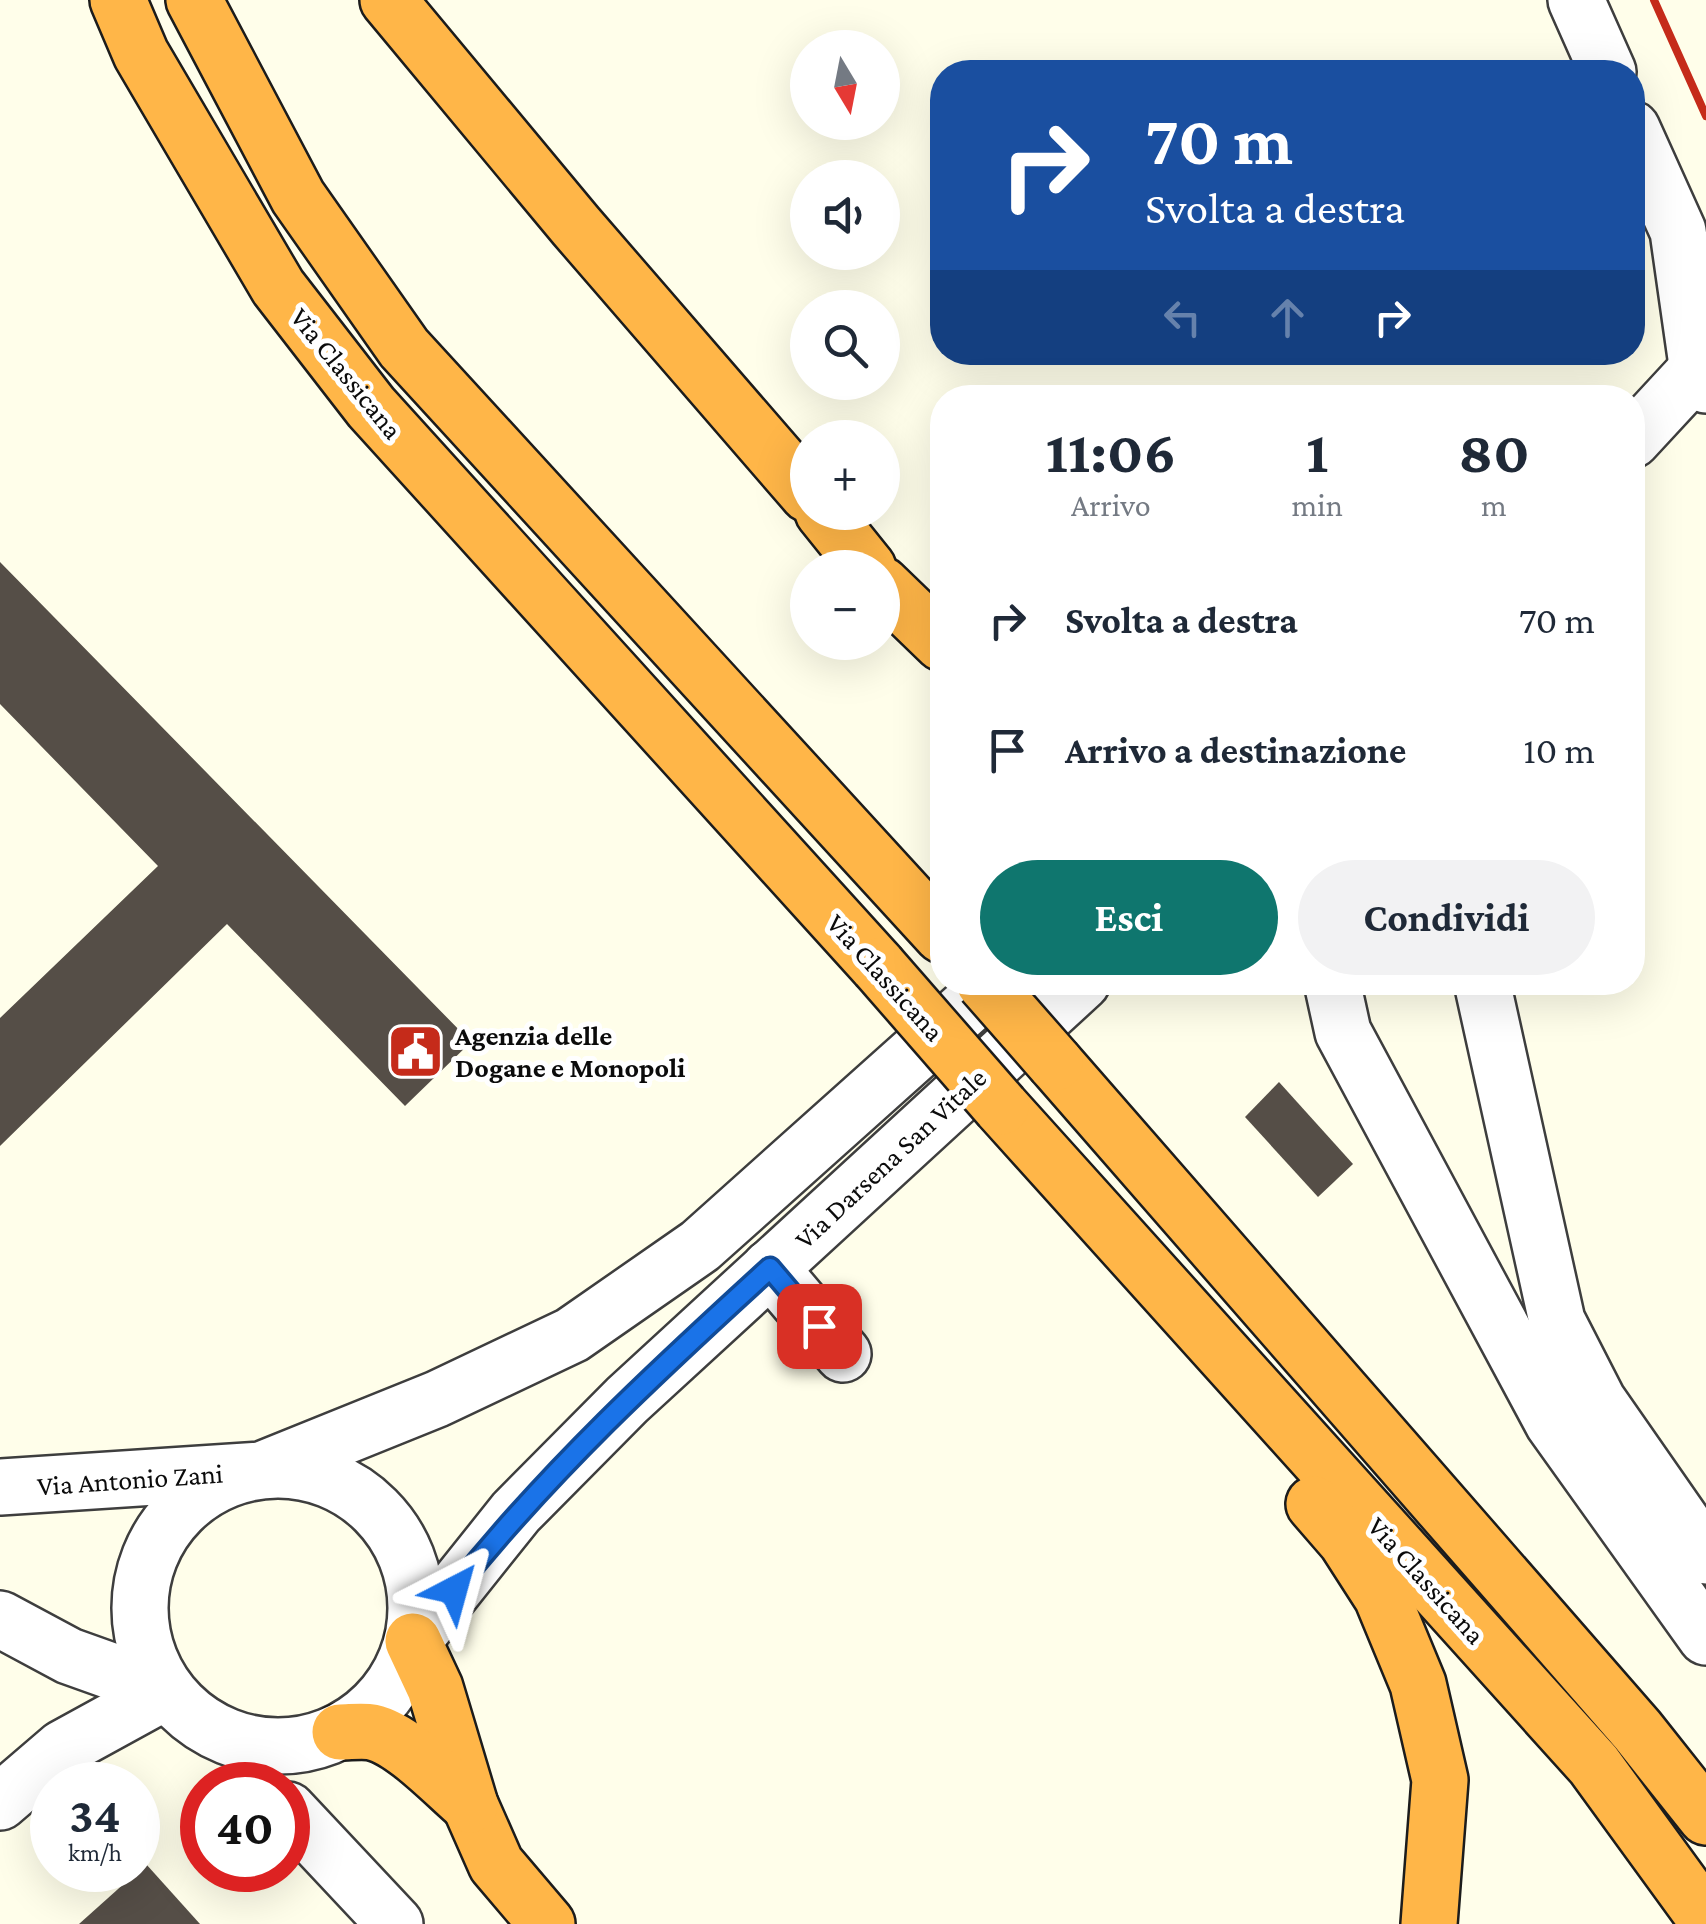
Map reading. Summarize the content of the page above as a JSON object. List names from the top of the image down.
{
  "streets": {
    "highway": ["Via Classicana"],
    "street": ["Via Darsena San Vitale", "Via Antonio Zani"]
  },
  "crossings": [
    ["Via Darsena San Vitale", "Via Antonio Zani"]
  ],
  "places": {
    "public building": ["Agenzia delle Dogane e Monopoli"]
  },
  "north": "bottom",
  "page": {
    "map_buttons": ["+", "−"],
    "turn": ["70 m", "Svolta a destra"],
    "eta": [
      "11:06",
      "Arrivo",
      "1",
      "min",
      "80",
      "m"
    ],
    "list": [
      {
        "name": "Svolta a destra",
        "value": "70 m"
      },
      {
        "name": "Arrivo a destinazione",
        "value": "10 m"
      }
    ],
    "buttons": ["Esci", "Condividi"],
    "speed": "34 km/h",
    "limit": "40"
  }
}
